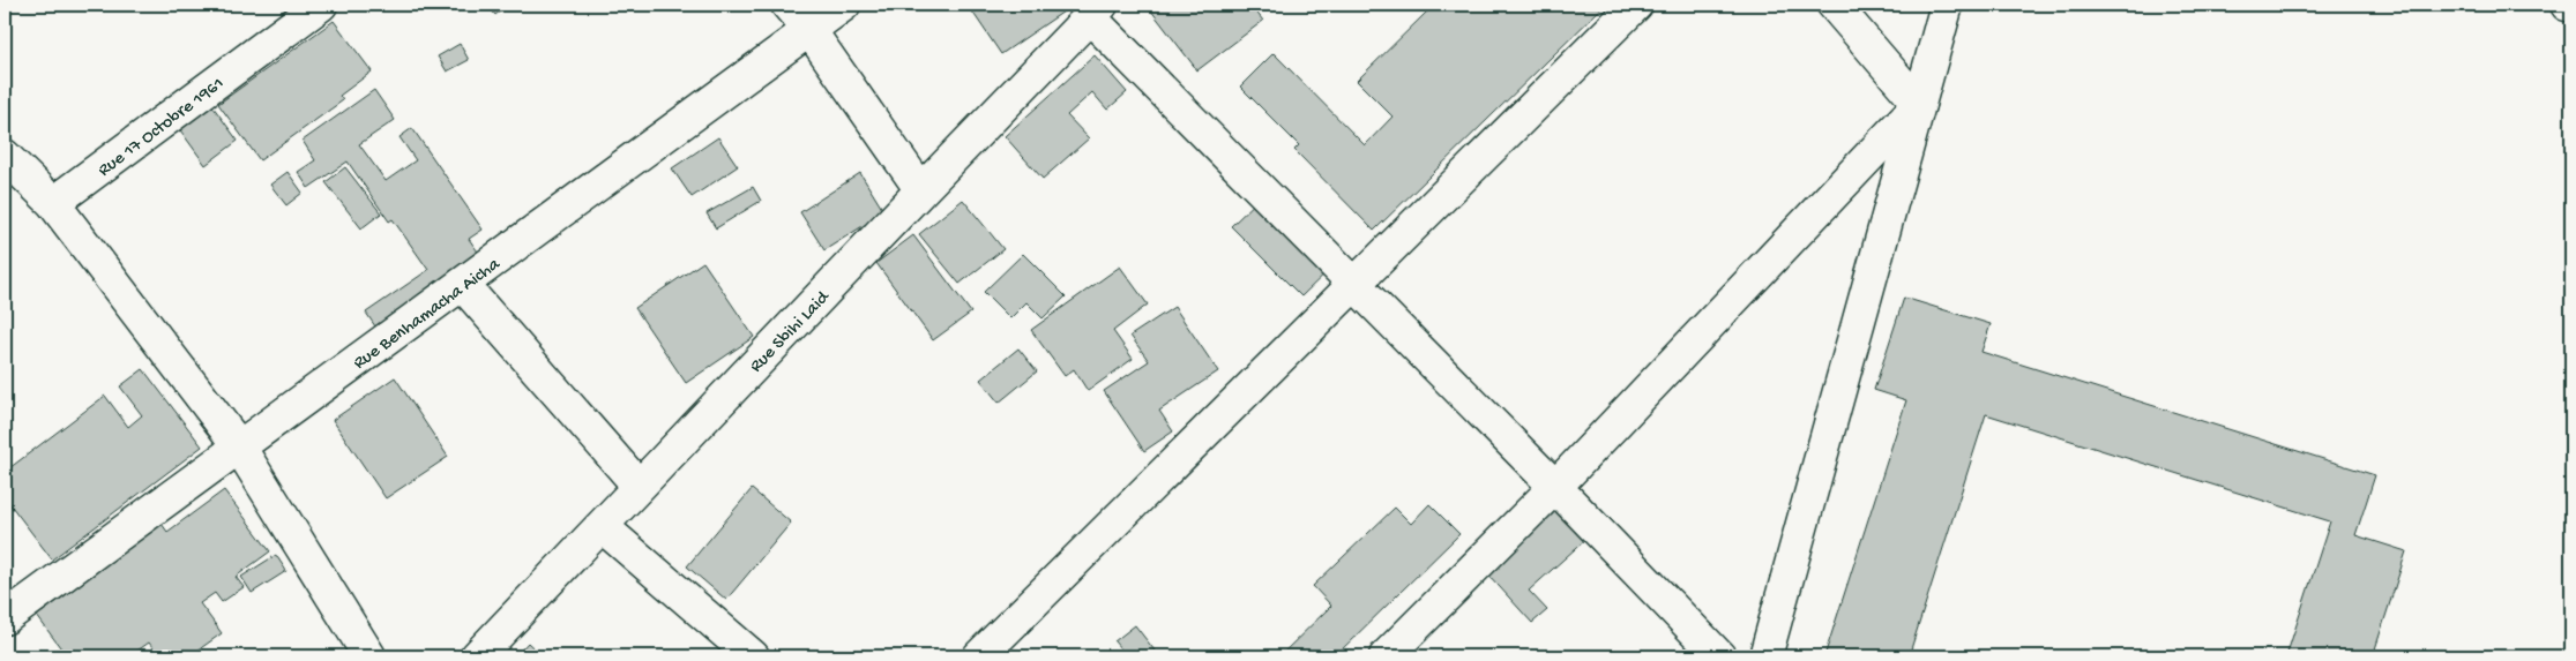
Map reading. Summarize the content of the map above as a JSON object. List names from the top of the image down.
{
  "streets": {
    "street": ["Rue 17 Octobre 1961", "Rue Benhamacha Aicha", "Rue Sbihi Laid"]
  }
}
